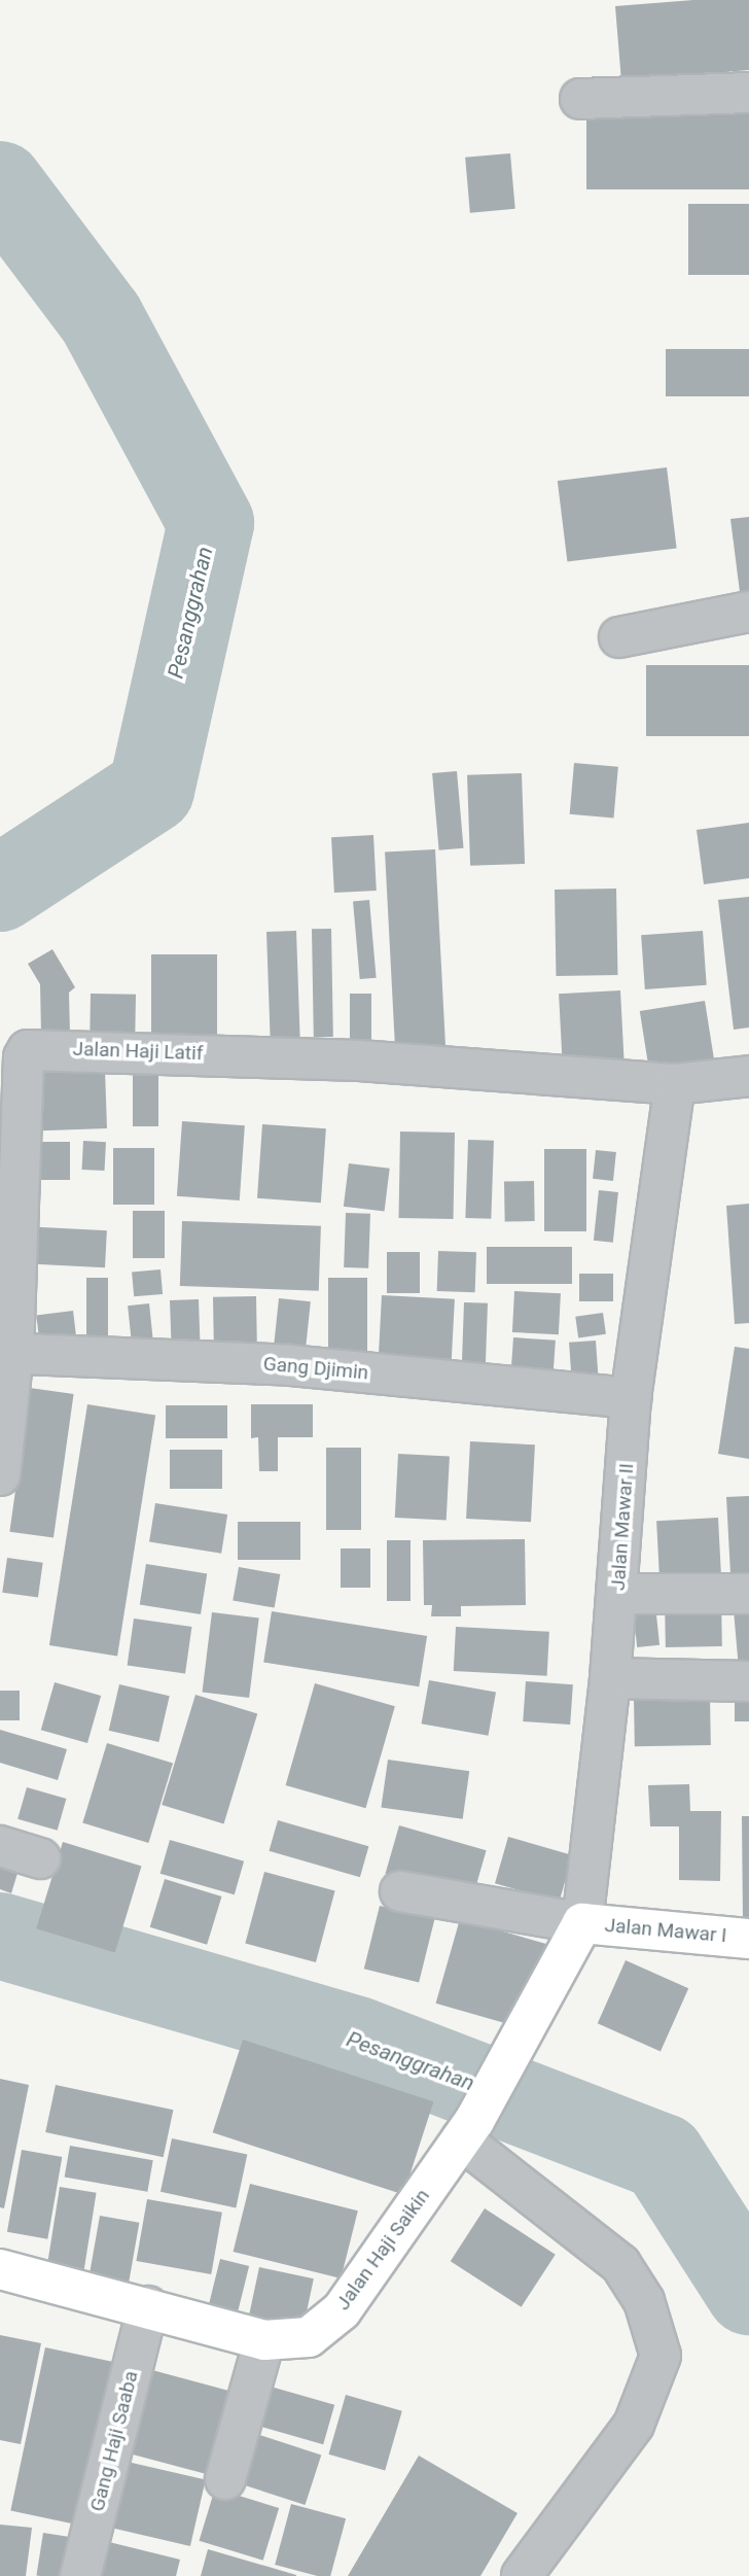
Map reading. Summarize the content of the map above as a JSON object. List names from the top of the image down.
{
  "streets": {
    "street": [
      "Jalan Haji Latif",
      "Gang Djimin",
      "Jalan Mawar II",
      "Jalan Mawar I",
      "Jalan Haji Saikin",
      "Gang Haji Saaba"
    ]
  },
  "crossings": [
    ["Jalan Haji Latif", "Gang Djimin"],
    ["Jalan Haji Latif", "Jalan Mawar II"],
    ["Gang Djimin", "Jalan Mawar II"],
    ["Jalan Mawar II", "Jalan Mawar I"],
    ["Jalan Mawar II", "Jalan Haji Saikin"],
    ["Jalan Haji Saikin", "Gang Haji Saaba"]
  ],
  "water": ["Pesanggrahan"]
}
